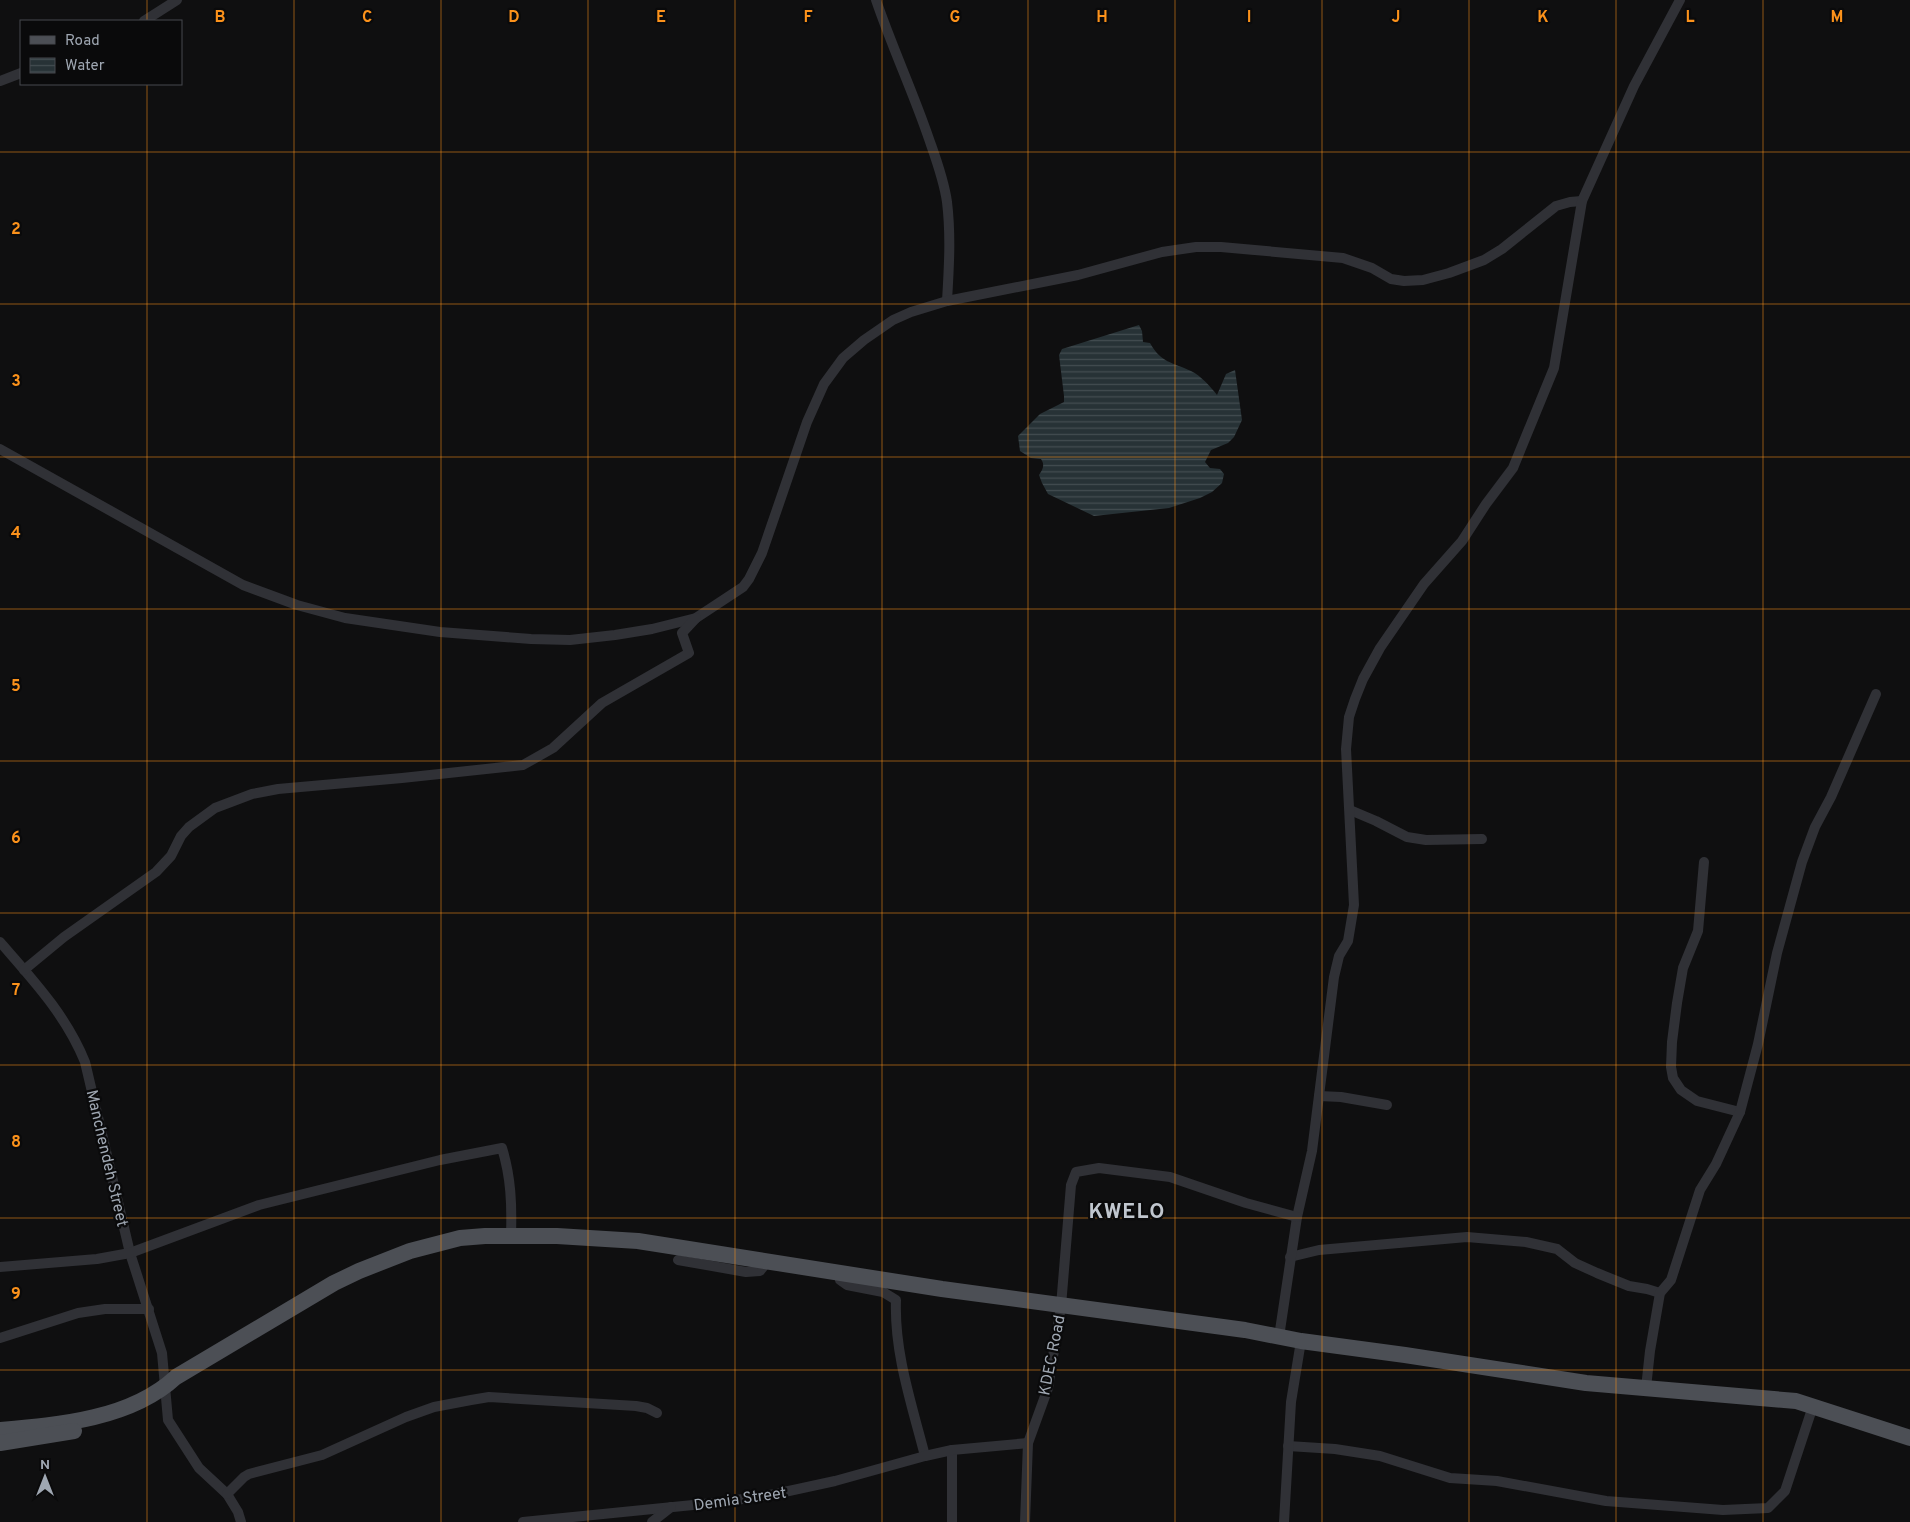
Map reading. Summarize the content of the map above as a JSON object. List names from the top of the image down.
{
  "streets": {
    "street": ["Manchendeh Street", "KDEC Road", "Demia Street"]
  },
  "crossings": [
    ["KDEC Road", "Demia Street"]
  ],
  "districts": ["KWELO"],
  "legend": ["Road", "Water"],
  "north": "top",
  "grid": {
    "columns": [
      "B",
      "C",
      "D",
      "E",
      "F",
      "G",
      "H",
      "I",
      "J",
      "K",
      "L",
      "M"
    ],
    "rows": [
      "2",
      "3",
      "4",
      "5",
      "6",
      "7",
      "8",
      "9"
    ]
  }
}
